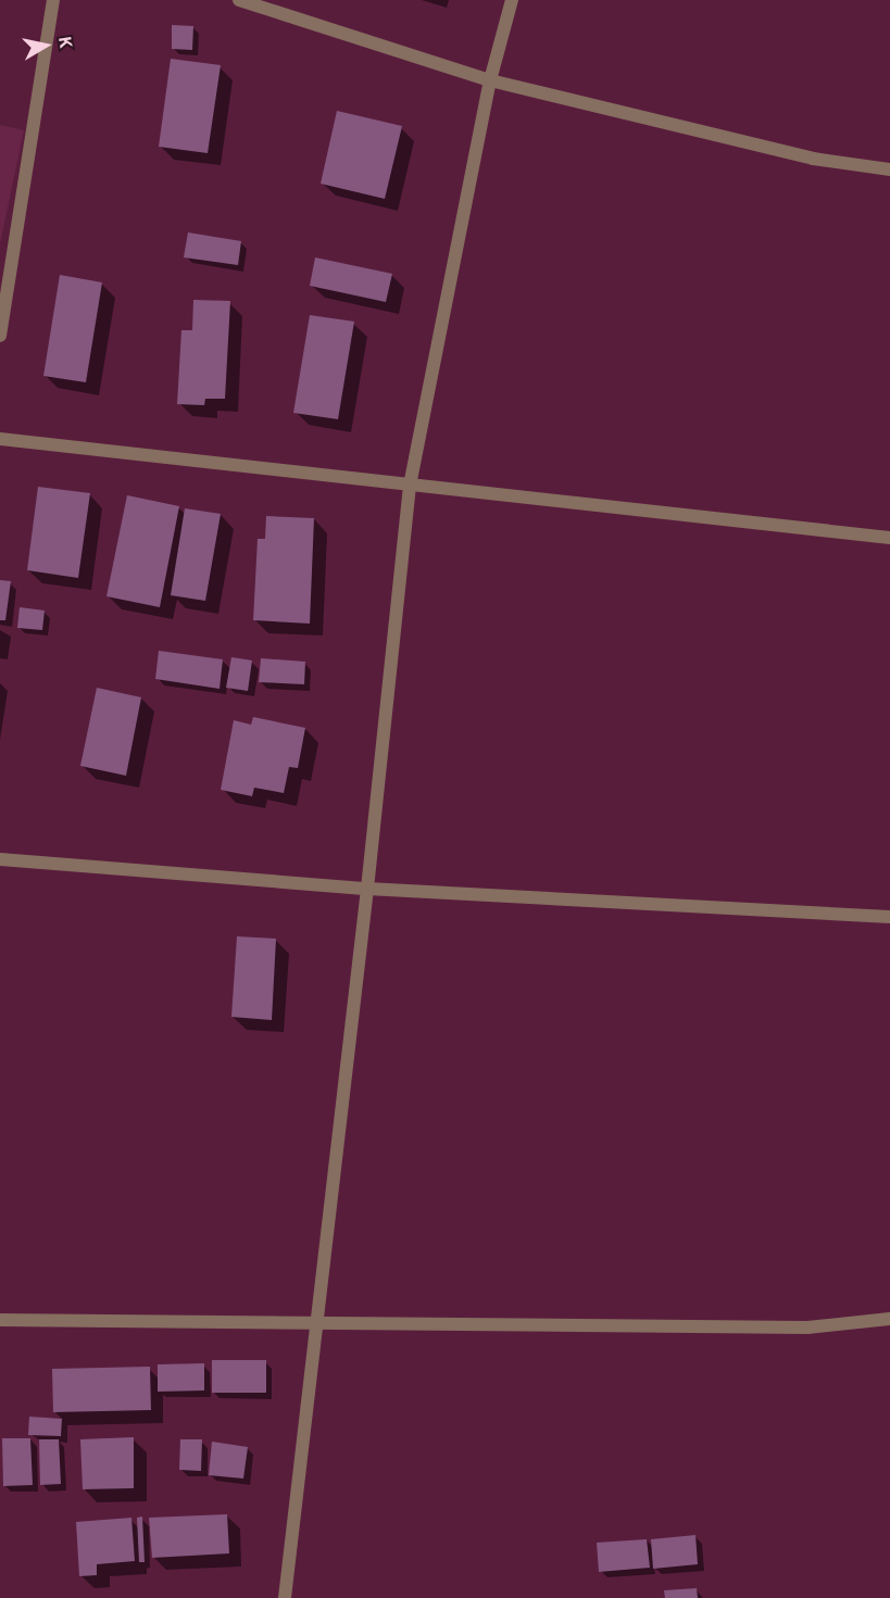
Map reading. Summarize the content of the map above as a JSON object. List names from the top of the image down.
{
  "north": "right"
}
